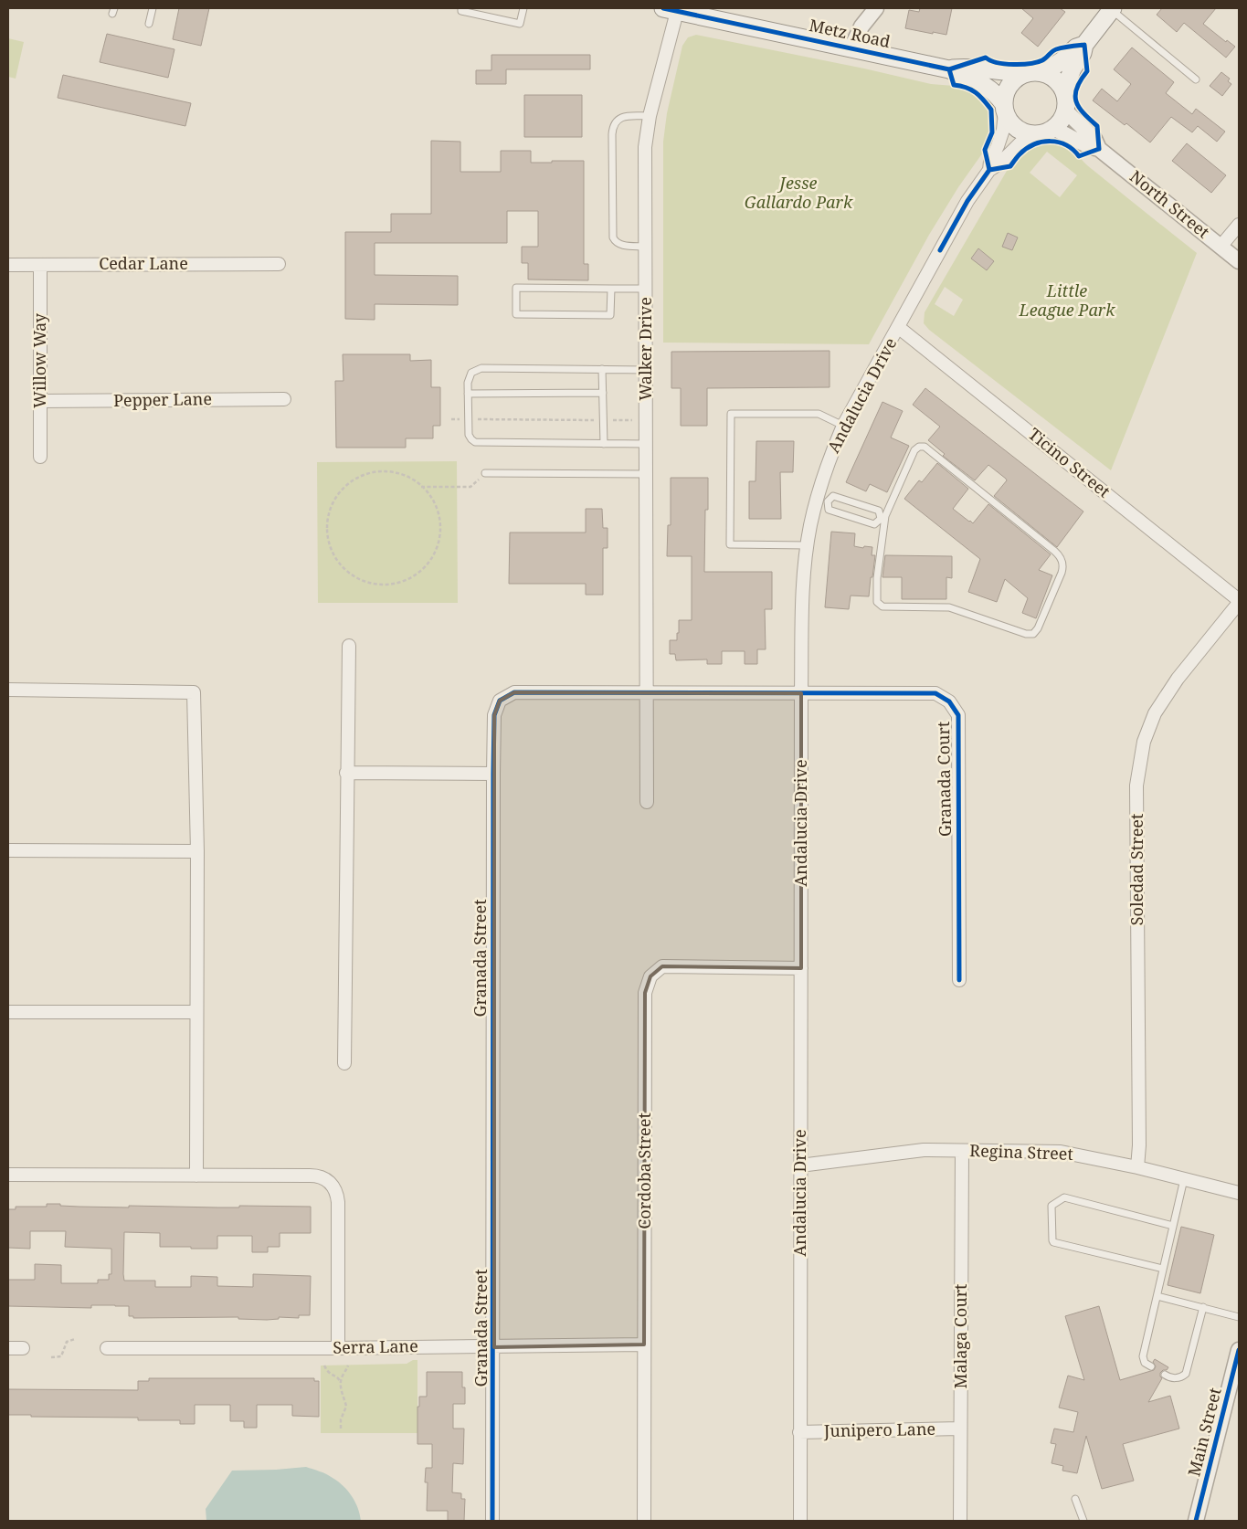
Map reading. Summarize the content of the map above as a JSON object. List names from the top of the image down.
{
  "streets": {
    "main road": ["Metz Road"],
    "street": [
      "North Street",
      "Cedar Lane",
      "Walker Drive",
      "Willow Way",
      "Andalucia Drive",
      "Pepper Lane",
      "Ticino Street",
      "Granada Court",
      "Soledad Street",
      "Granada Street",
      "Regina Street",
      "Cordoba Street",
      "Malaga Court",
      "Serra Lane",
      "Junipero Lane",
      "Main Street"
    ]
  },
  "crossings": [
    ["Metz Road", "North Street"],
    ["Metz Road", "Walker Drive"],
    ["Metz Road", "Andalucia Drive"],
    ["North Street", "Andalucia Drive"],
    ["Cedar Lane", "Willow Way"],
    ["Walker Drive", "Granada Street"],
    ["Willow Way", "Pepper Lane"],
    ["Andalucia Drive", "Ticino Street"],
    ["Andalucia Drive", "Granada Court"],
    ["Andalucia Drive", "Granada Street"],
    ["Andalucia Drive", "Regina Street"],
    ["Andalucia Drive", "Cordoba Street"],
    ["Andalucia Drive", "Junipero Lane"],
    ["Ticino Street", "Soledad Street"],
    ["Granada Court", "Granada Street"],
    ["Soledad Street", "Regina Street"],
    ["Granada Street", "Serra Lane"],
    ["Regina Street", "Malaga Court"],
    ["Cordoba Street", "Serra Lane"],
    ["Malaga Court", "Junipero Lane"]
  ],
  "parks": ["Jesse Gallardo Park", "Little League Park"]
}
